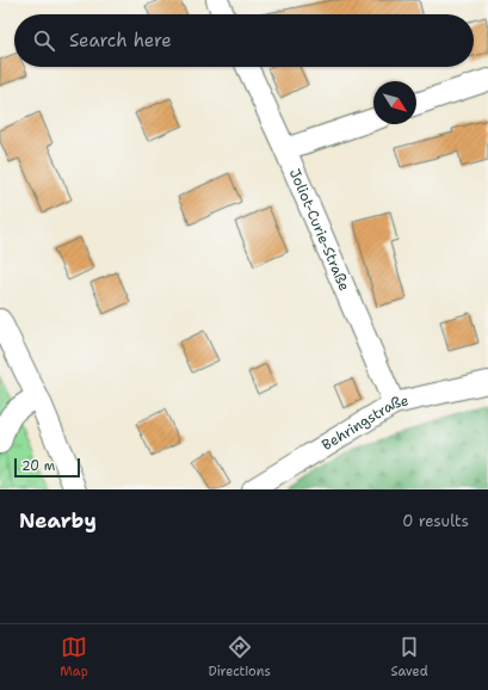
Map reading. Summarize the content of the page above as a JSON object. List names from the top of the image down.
{
  "streets": {
    "street": ["Joliot-Curie-Straße", "Behringstraße"]
  },
  "crossings": [
    ["Joliot-Curie-Straße", "Behringstraße"]
  ],
  "scale_bar": "20 m",
  "north": "bottom right",
  "page": {
    "search": "Search here",
    "scale": "20 m",
    "heading": ["Nearby", "0 results"],
    "nav": ["Map", "Directions", "Saved"]
  }
}
